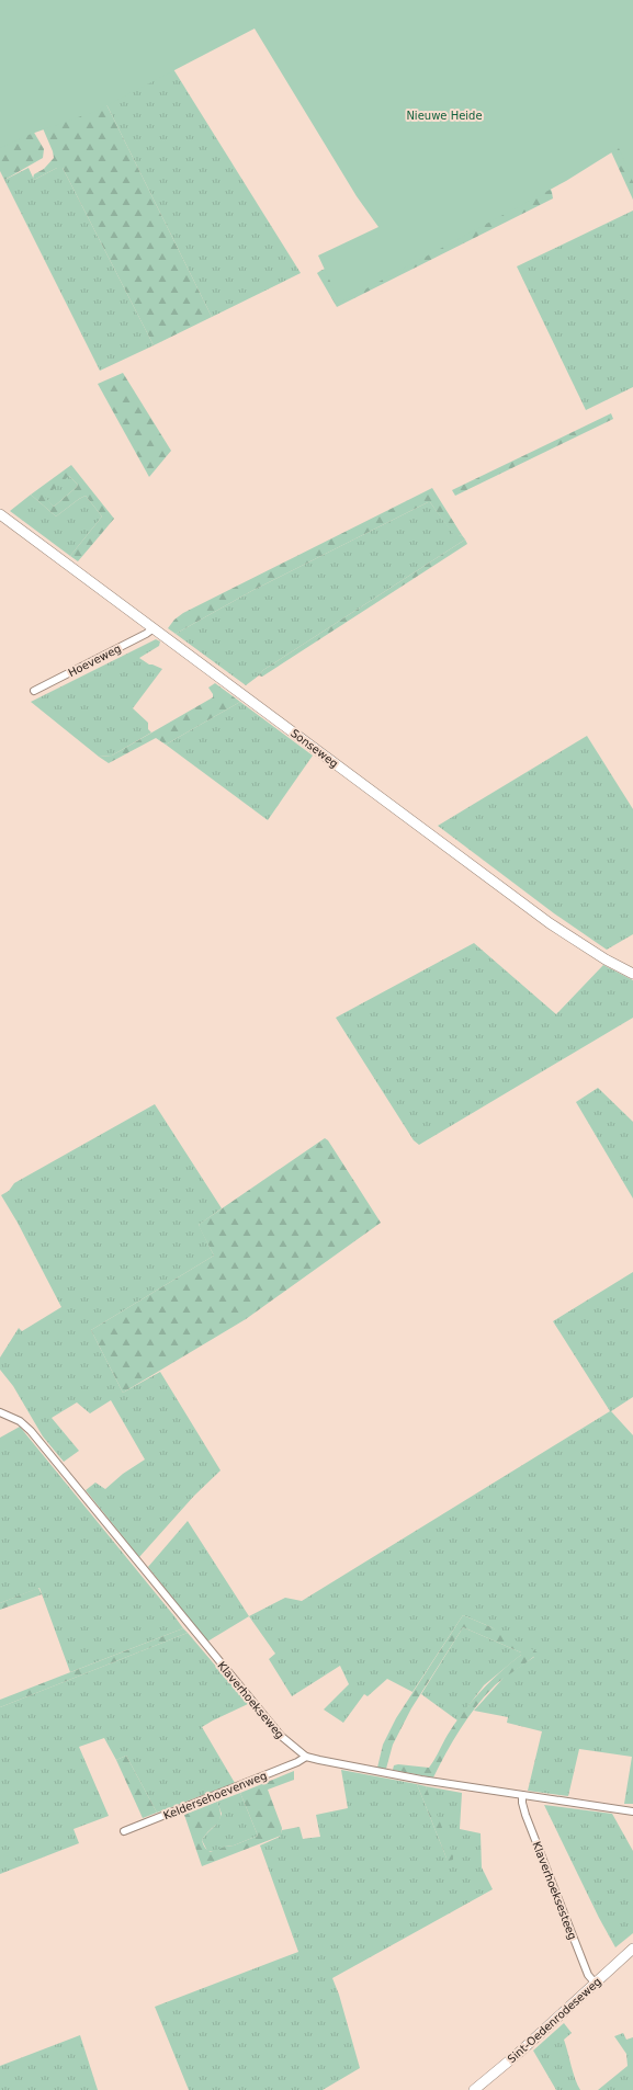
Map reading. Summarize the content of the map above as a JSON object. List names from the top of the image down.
{
  "streets": {
    "main road": ["Sonseweg", "Sint-Oedenrodeseweg"],
    "street": [
      "Hoeveweg",
      "Klaverhoekseweg",
      "Keldersehoevenweg",
      "Klaverhoeksesteeg"
    ]
  },
  "crossings": [
    ["Hoeveweg", "Sonseweg"],
    ["Klaverhoekseweg", "Keldersehoevenweg"],
    ["Klaverhoekseweg", "Klaverhoeksesteeg"],
    ["Klaverhoeksesteeg", "Sint-Oedenrodeseweg"]
  ],
  "parks": ["Nieuwe Heide"]
}
